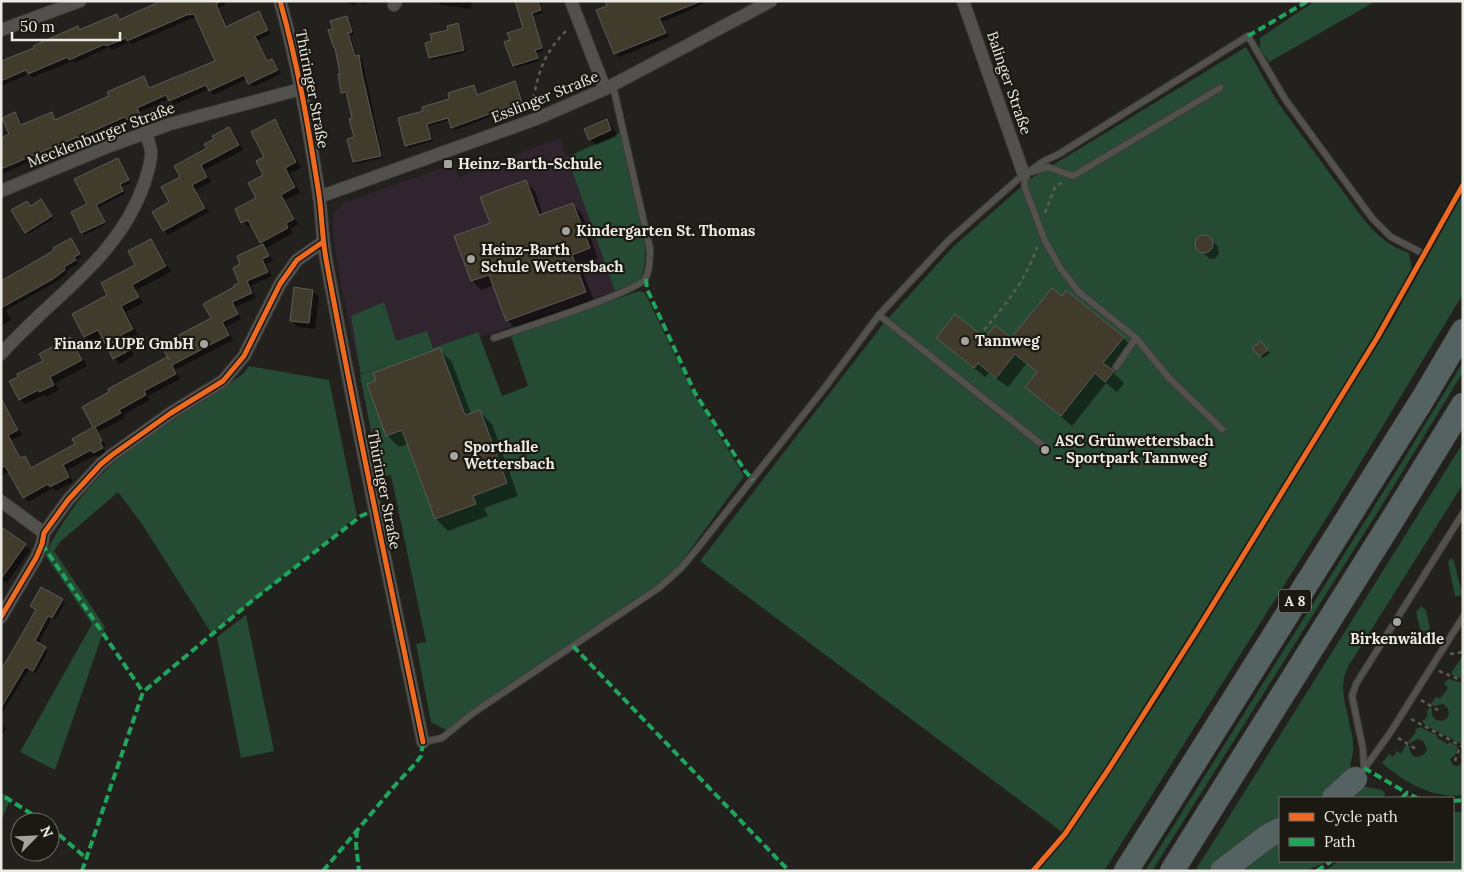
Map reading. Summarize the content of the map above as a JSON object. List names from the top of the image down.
{
  "streets": {
    "highway": ["A 8"],
    "street": [
      "Balinger Straße",
      "Thüringer Straße",
      "Esslinger Straße",
      "Mecklenburger Straße"
    ]
  },
  "crossings": [
    ["Thüringer Straße", "Esslinger Straße"],
    ["Thüringer Straße", "Mecklenburger Straße"]
  ],
  "places": {
    "transit": ["Heinz-Barth-Schule"],
    "other": [
      "Kindergarten St. Thomas",
      "Heinz-Barth Schule Wettersbach",
      "Tannweg",
      "Finanz LUPE GmbH",
      "ASC Grünwettersbach - Sportpark Tannweg",
      "Sporthalle Wettersbach",
      "Birkenwäldle"
    ]
  },
  "legend": ["Cycle path", "Path"],
  "scale_bar": "50 m",
  "north": "top right"
}
